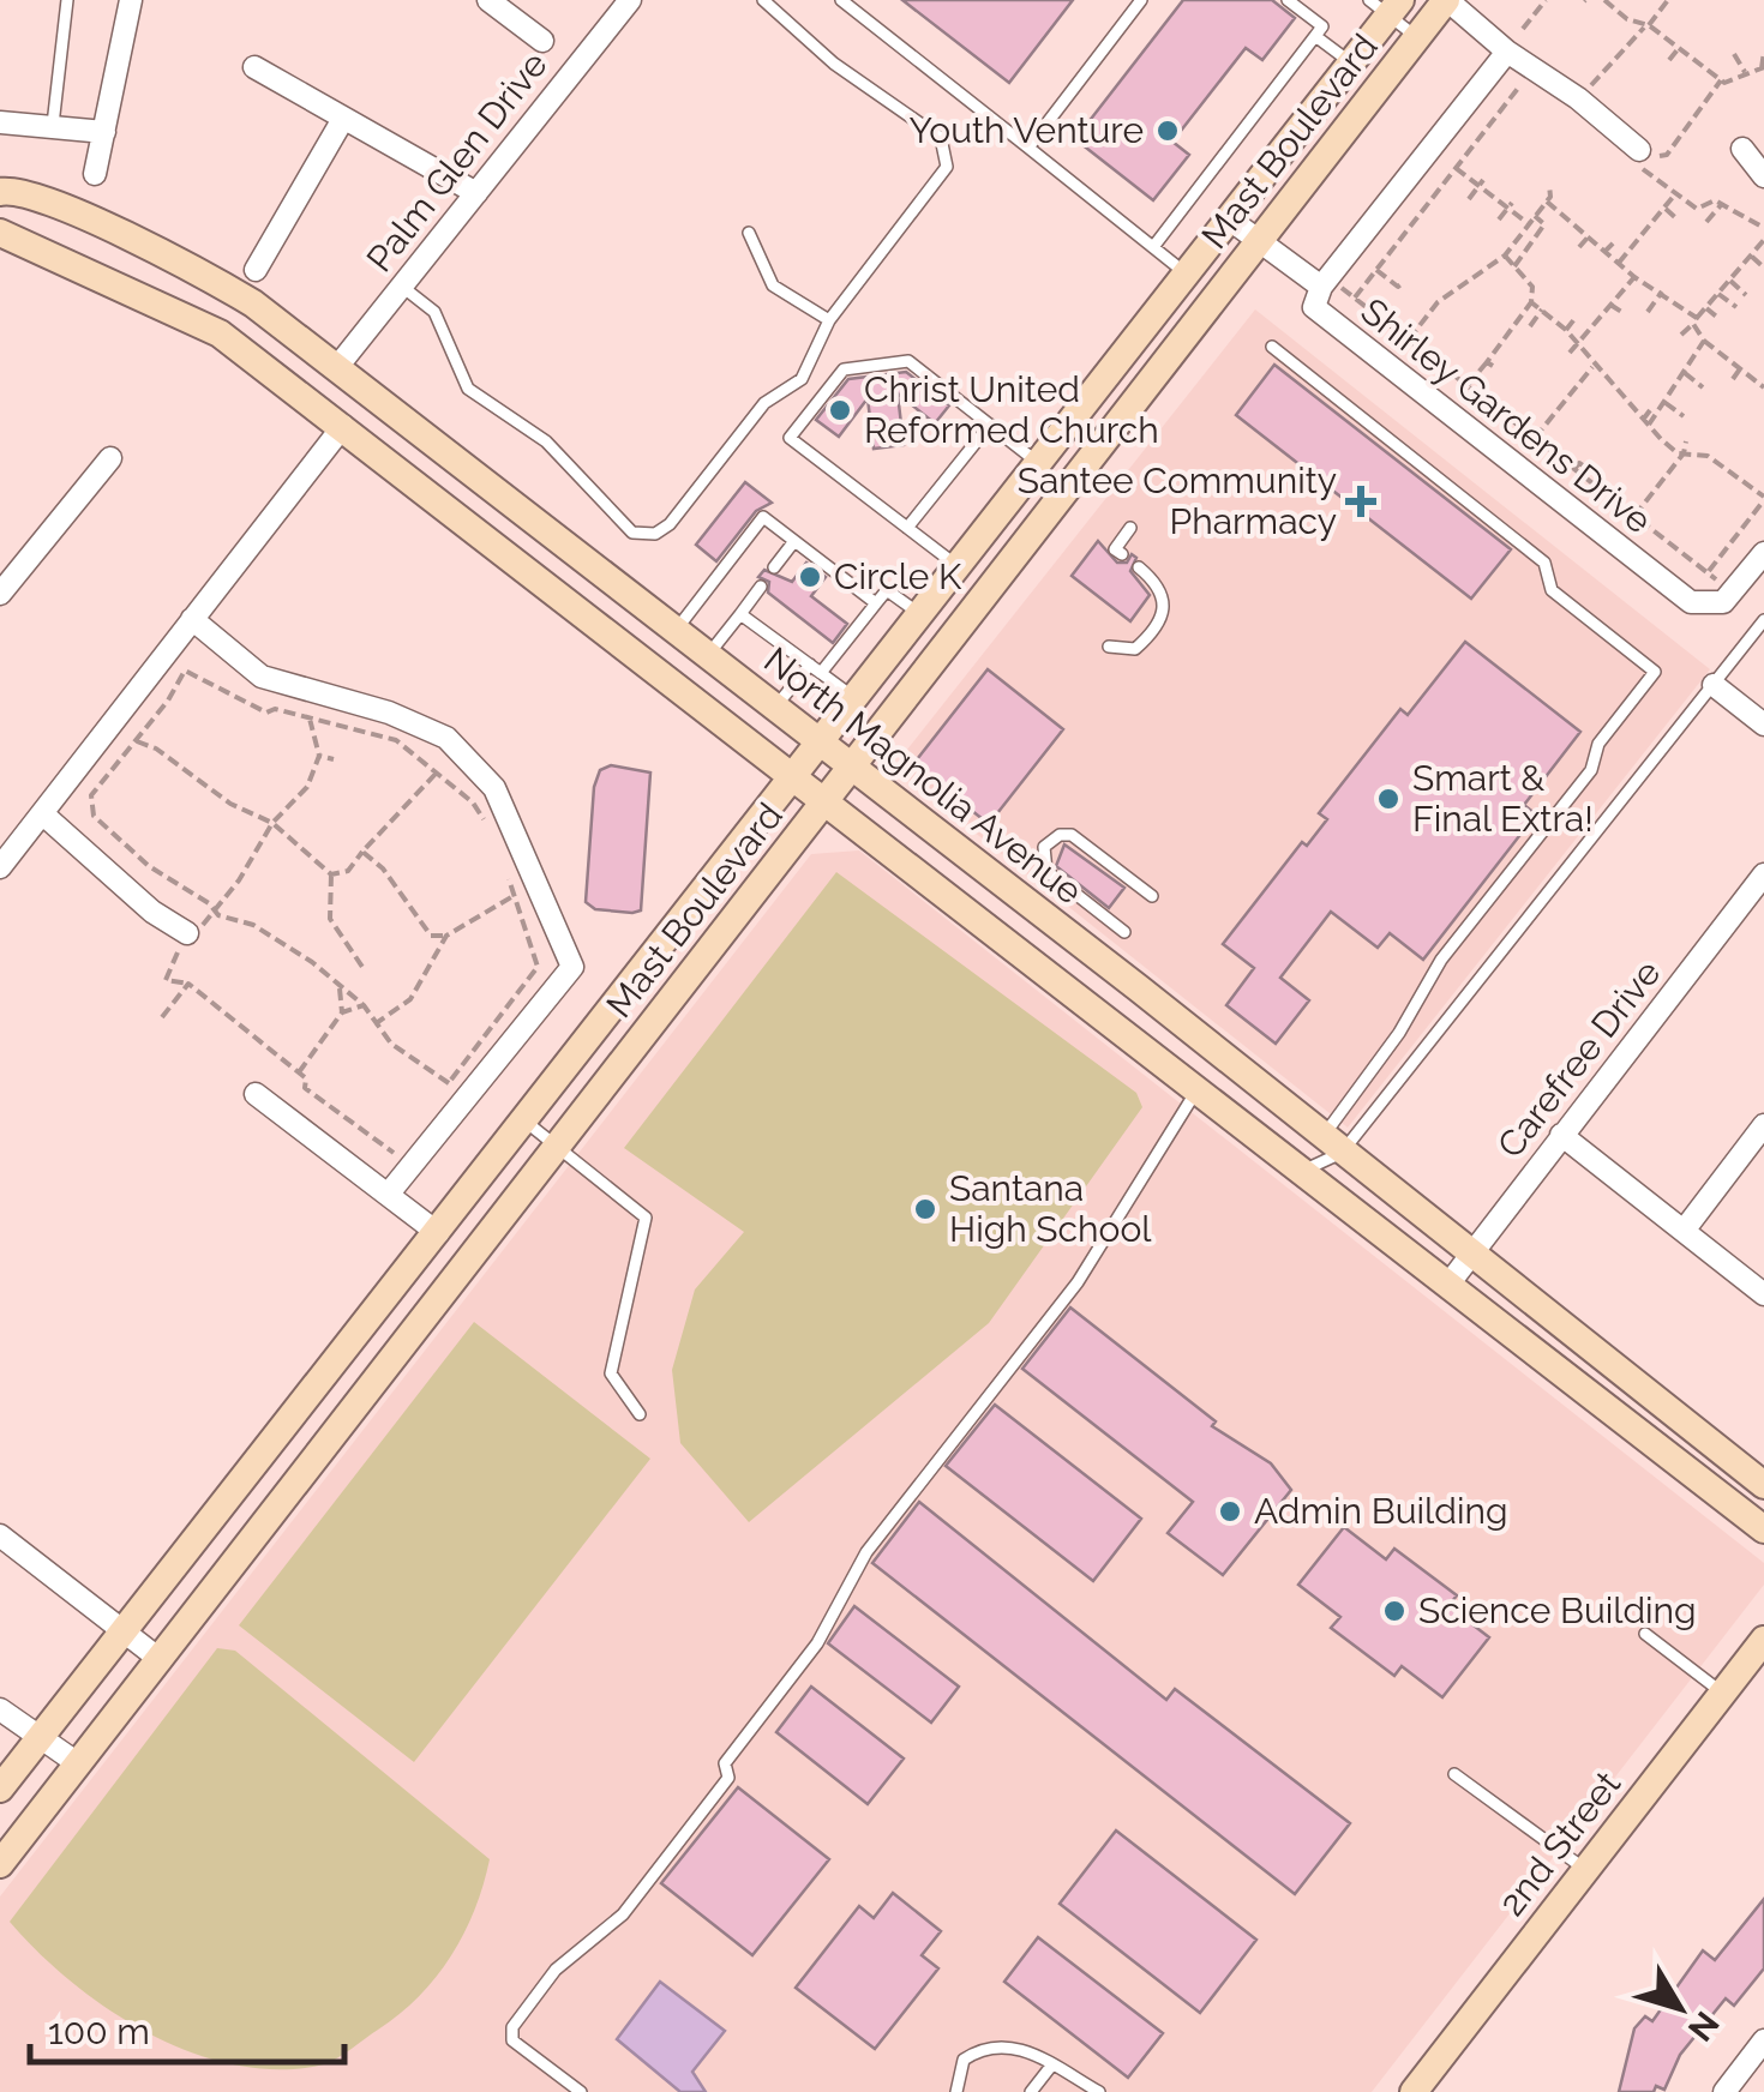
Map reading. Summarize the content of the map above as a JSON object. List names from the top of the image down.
{
  "streets": {
    "main road": ["Mast Boulevard", "North Magnolia Avenue", "2nd Street"],
    "street": ["Palm Glen Drive", "Shirley Gardens Drive", "Carefree Drive"]
  },
  "crossings": [
    ["Mast Boulevard", "Shirley Gardens Drive"],
    ["Mast Boulevard", "North Magnolia Avenue"],
    ["Palm Glen Drive", "North Magnolia Avenue"],
    ["North Magnolia Avenue", "Carefree Drive"]
  ],
  "places": {
    "other": [
      "Youth Venture",
      "Christ United Reformed Church",
      "Circle K",
      "Smart & Final Extra!",
      "Santana High School",
      "Admin Building",
      "Science Building"
    ],
    "health": ["Santee Community Pharmacy"]
  },
  "scale_bar": "100 m",
  "north": "bottom right"
}
